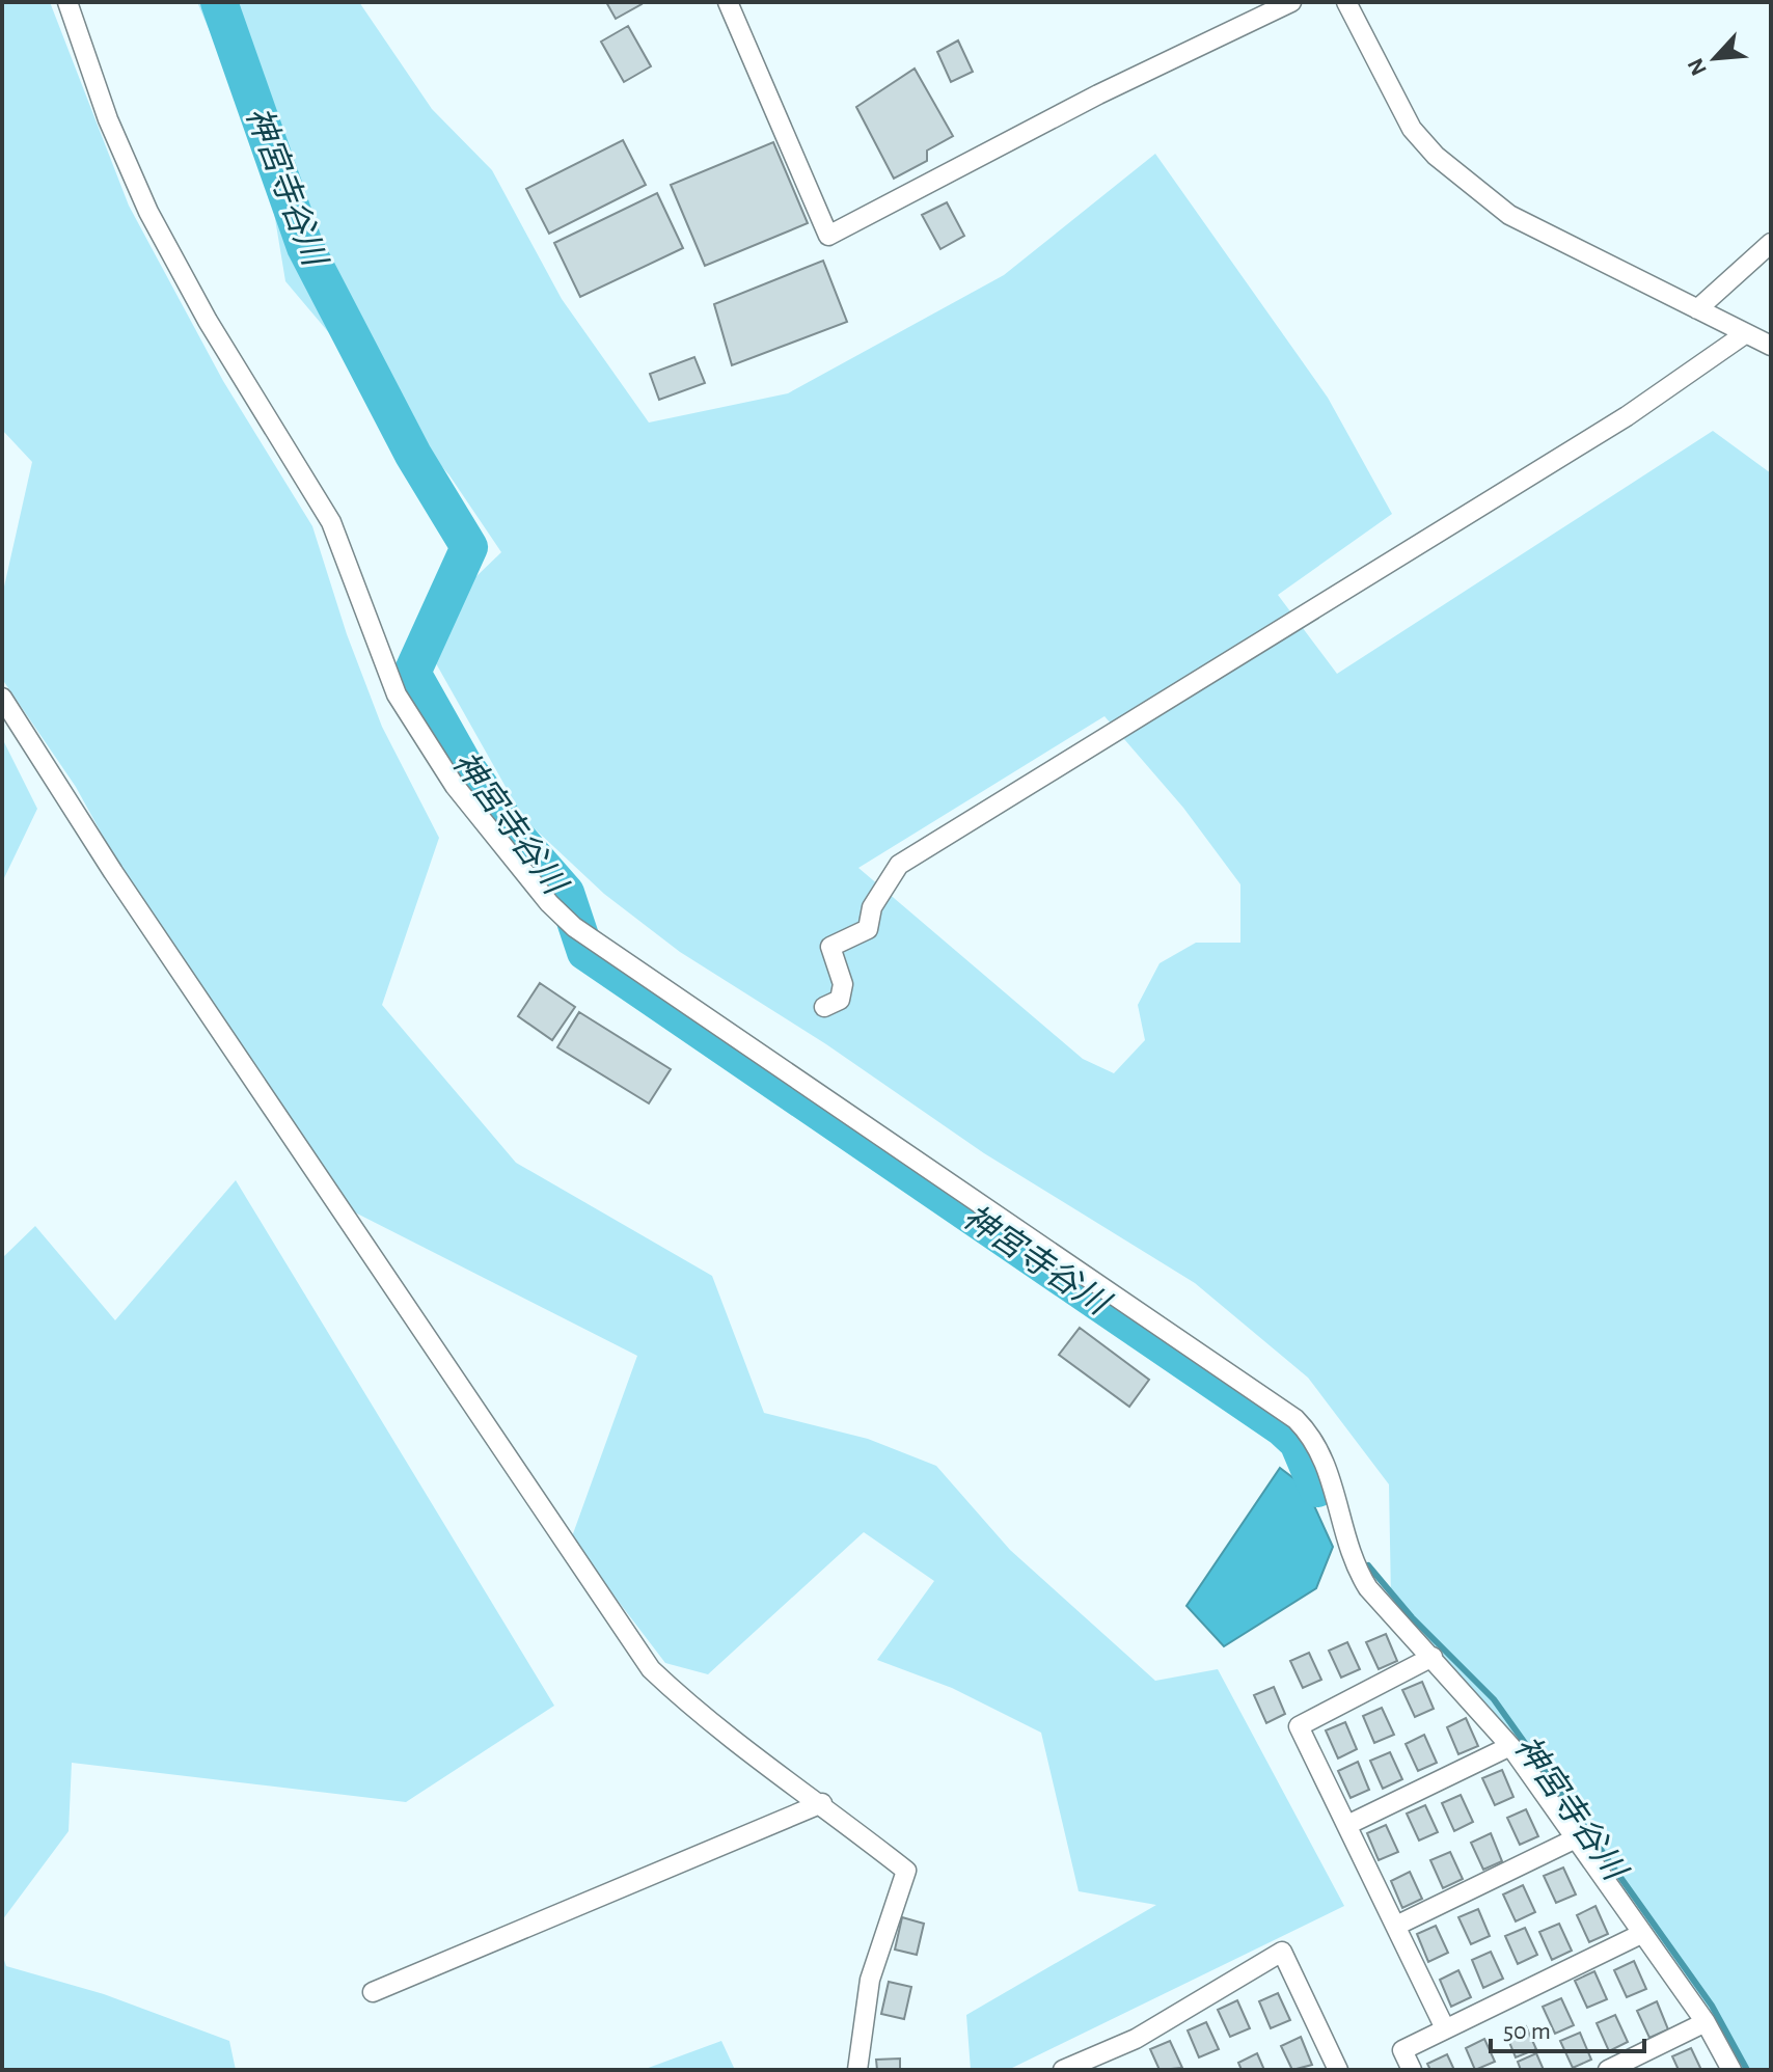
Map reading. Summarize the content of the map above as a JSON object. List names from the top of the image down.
{
  "water": ["神宮寺谷川"],
  "scale_bar": "50 m",
  "north": "bottom left"
}
